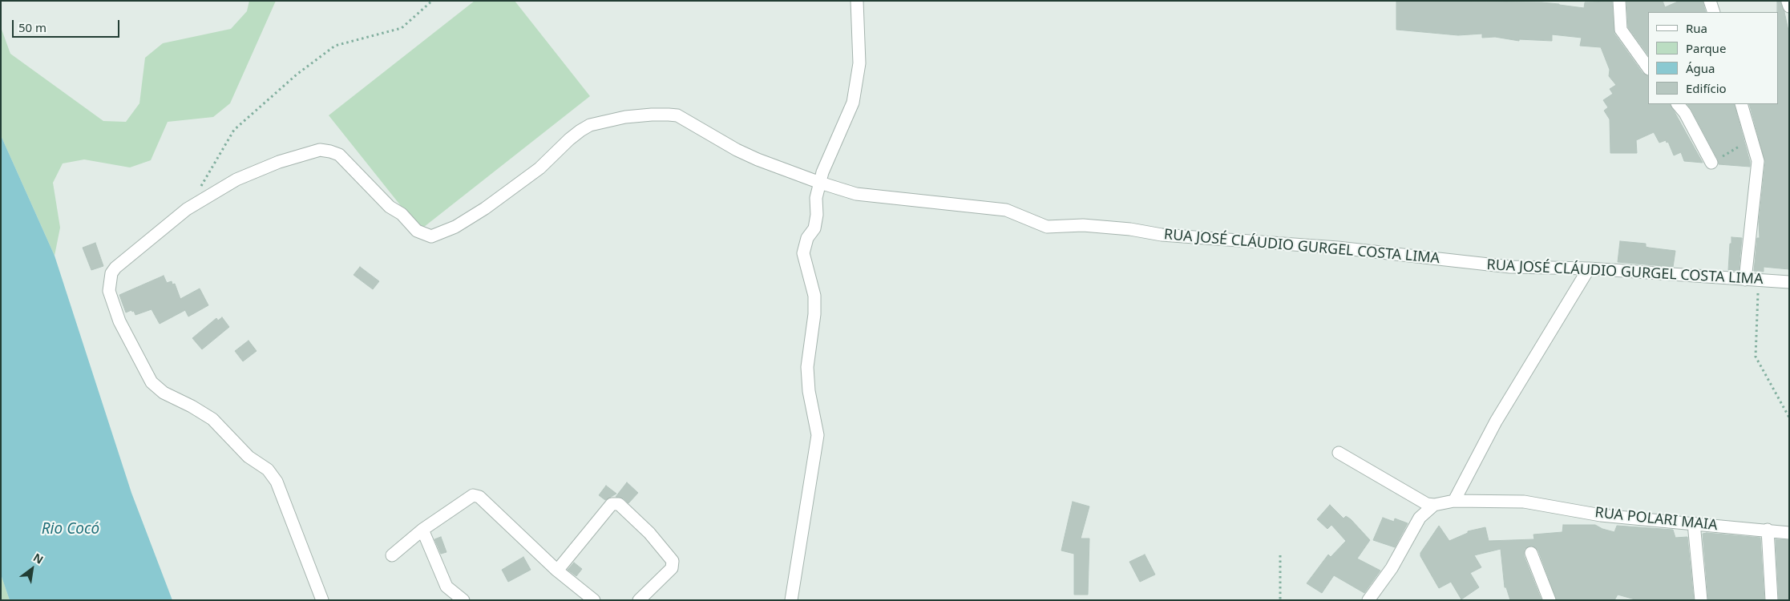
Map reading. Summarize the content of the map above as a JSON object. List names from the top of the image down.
{
  "streets": {
    "street": ["RUA JOSÉ CLÁUDIO GURGEL COSTA LIMA", "RUA POLARI MAIA"]
  },
  "water": ["Rio Cocó"],
  "legend": [
    "Rua",
    "Parque",
    "Água",
    "Edifício"
  ],
  "scale_bar": "50 m",
  "north": "top right"
}
